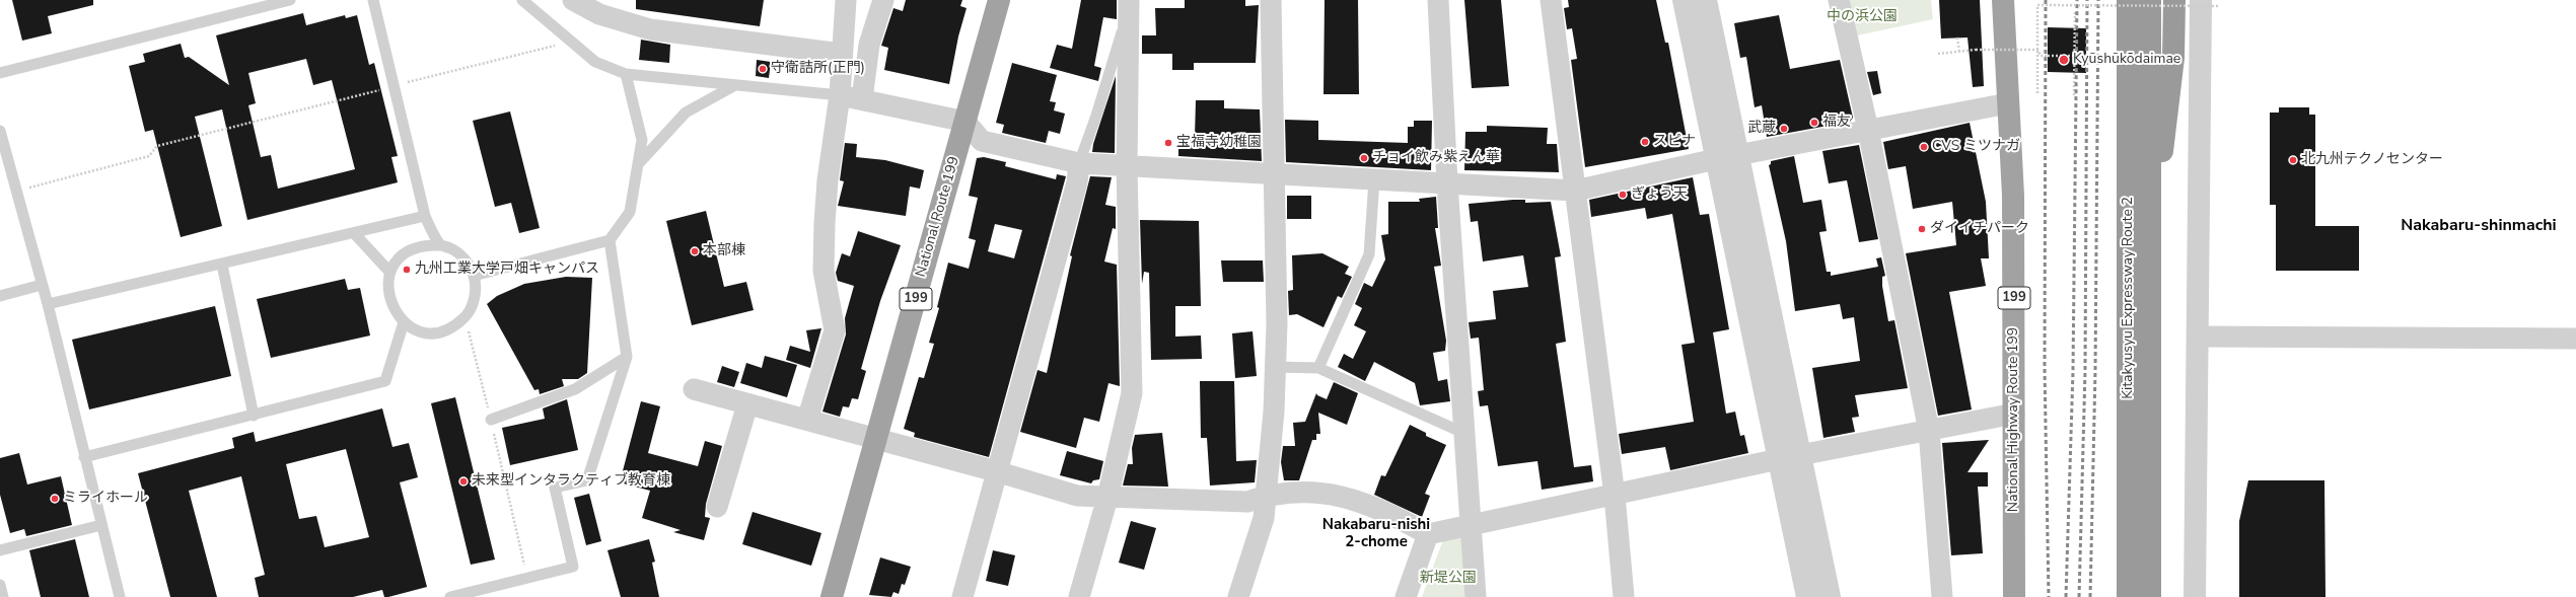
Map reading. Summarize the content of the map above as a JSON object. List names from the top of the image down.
{
  "streets": {
    "highway": [
      "National Route 199",
      "199",
      "Kitakyusyu Expressway Route 2",
      "National Highway Route 199"
    ]
  },
  "districts": ["Nakabaru-shinmachi", "Nakabaru-nishi 2-chome"],
  "parks": ["中の浜公園", "新堤公園"],
  "places": [
    "Kyūshūkōdaimae",
    "守衛詰所(正門)",
    "福友",
    "武蔵",
    "スピナ",
    "宝福寺幼稚園",
    "CVS ミツナガ",
    "チョイ飲み紫えん華",
    "北九州テクノセンター",
    "ぎょう天",
    "ダイイチパーク",
    "本部棟",
    "九州工業大学戸畑キャンパス",
    "未来型インタラクティブ教育棟",
    "ミライホール"
  ]
}
